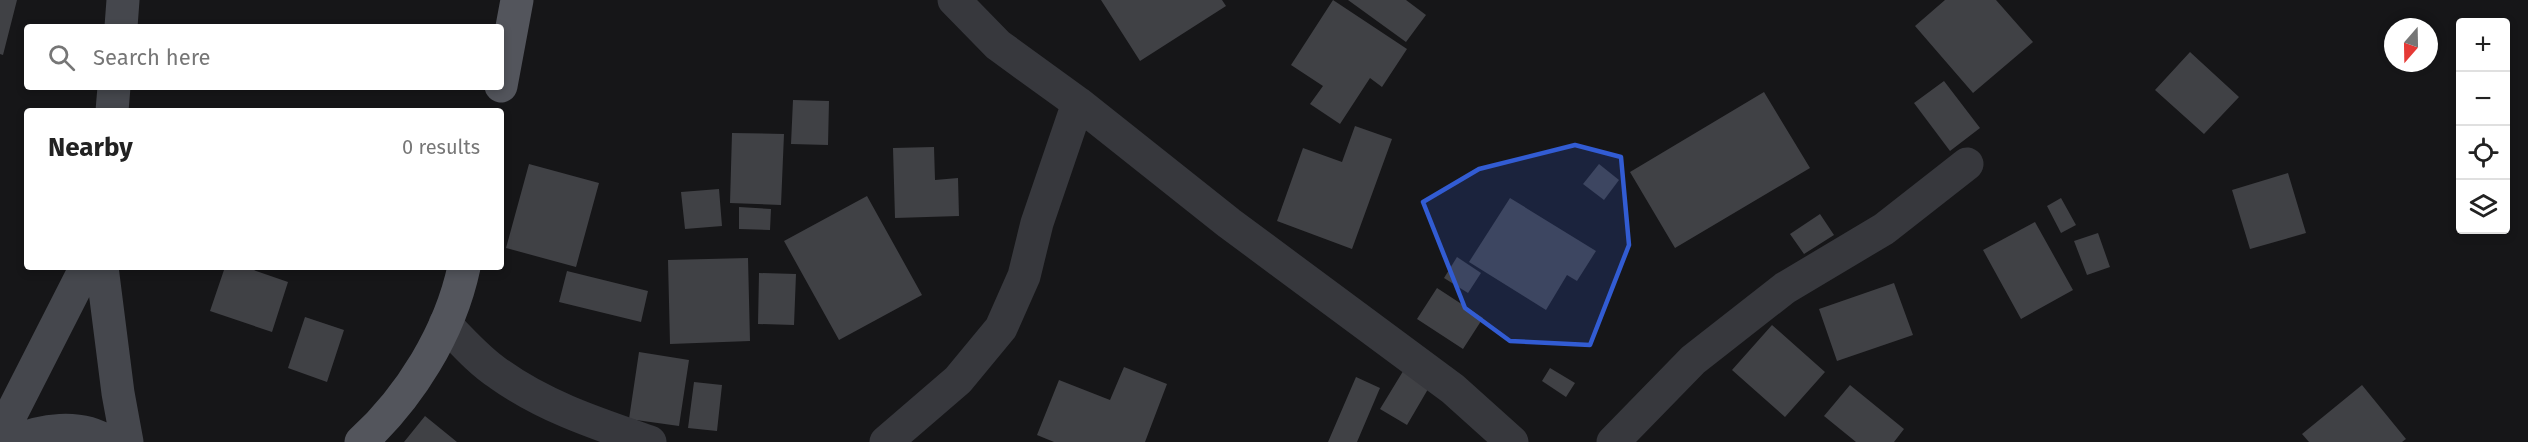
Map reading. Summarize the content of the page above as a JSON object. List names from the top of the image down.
{
  "north": "bottom",
  "page": {
    "map_buttons": ["+", "−"],
    "search": "Search here",
    "heading": ["Nearby", "0 results"]
  }
}
